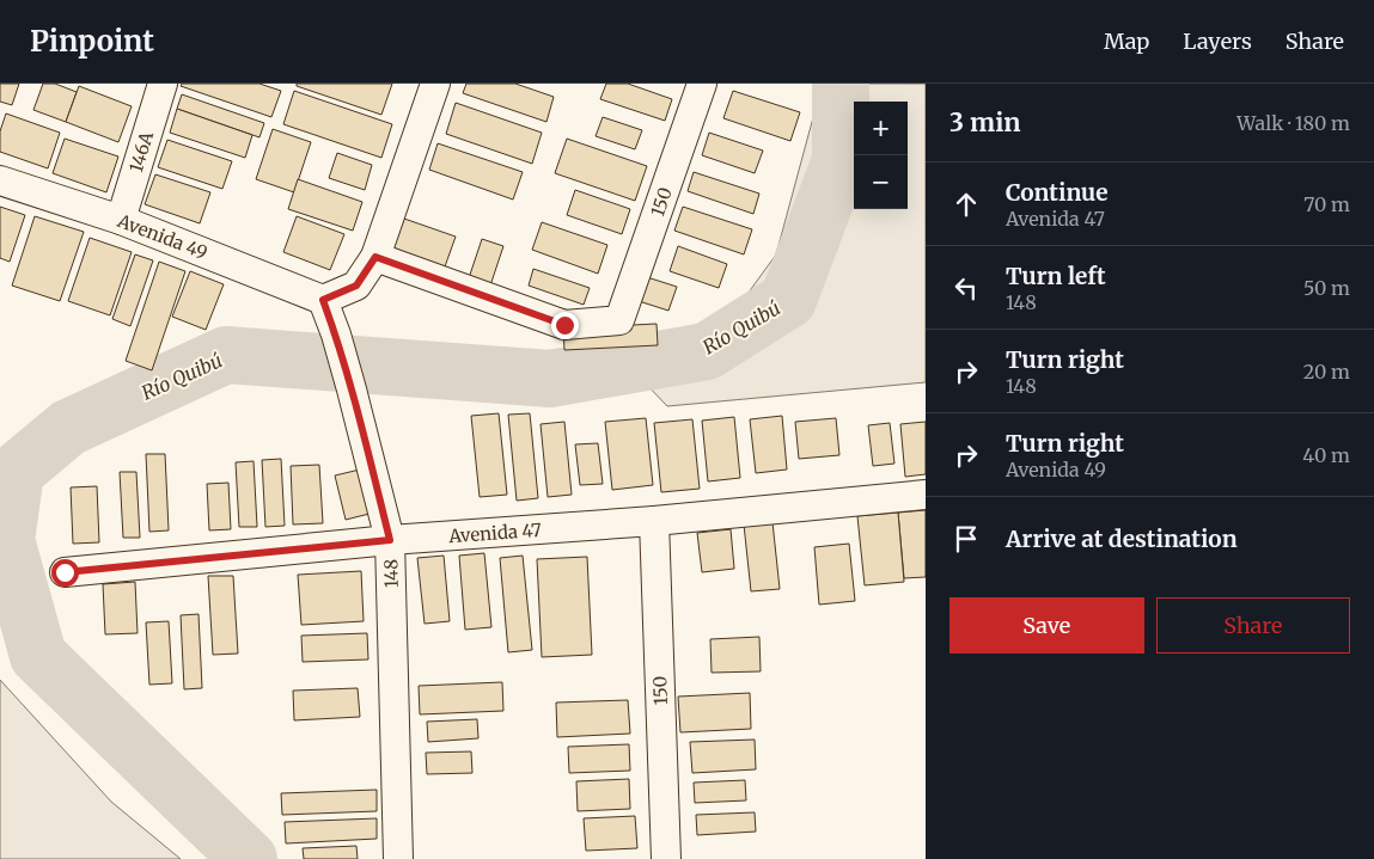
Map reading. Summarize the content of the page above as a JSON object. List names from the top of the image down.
{
  "streets": {
    "street": [
      "146A",
      "150",
      "Avenida 49",
      "Avenida 47",
      "148"
    ]
  },
  "crossings": [
    ["146A", "Avenida 49"],
    ["150", "Avenida 47"],
    ["Avenida 49", "148"],
    ["Avenida 47", "148"]
  ],
  "water": ["Río Quibú"],
  "page": {
    "header": "Pinpoint",
    "nav": ["Map", "Layers", "Share"],
    "heading": ["3 min", "Walk · 180 m"],
    "map_buttons": ["+", "−"],
    "list": [
      ["Continue", "Avenida 47", "70 m"],
      ["Turn left", "148", "50 m"],
      ["Turn right", "148", "20 m"],
      ["Turn right", "Avenida 49", "40 m"],
      "Arrive at destination"
    ],
    "buttons": ["Save", "Share"]
  }
}
